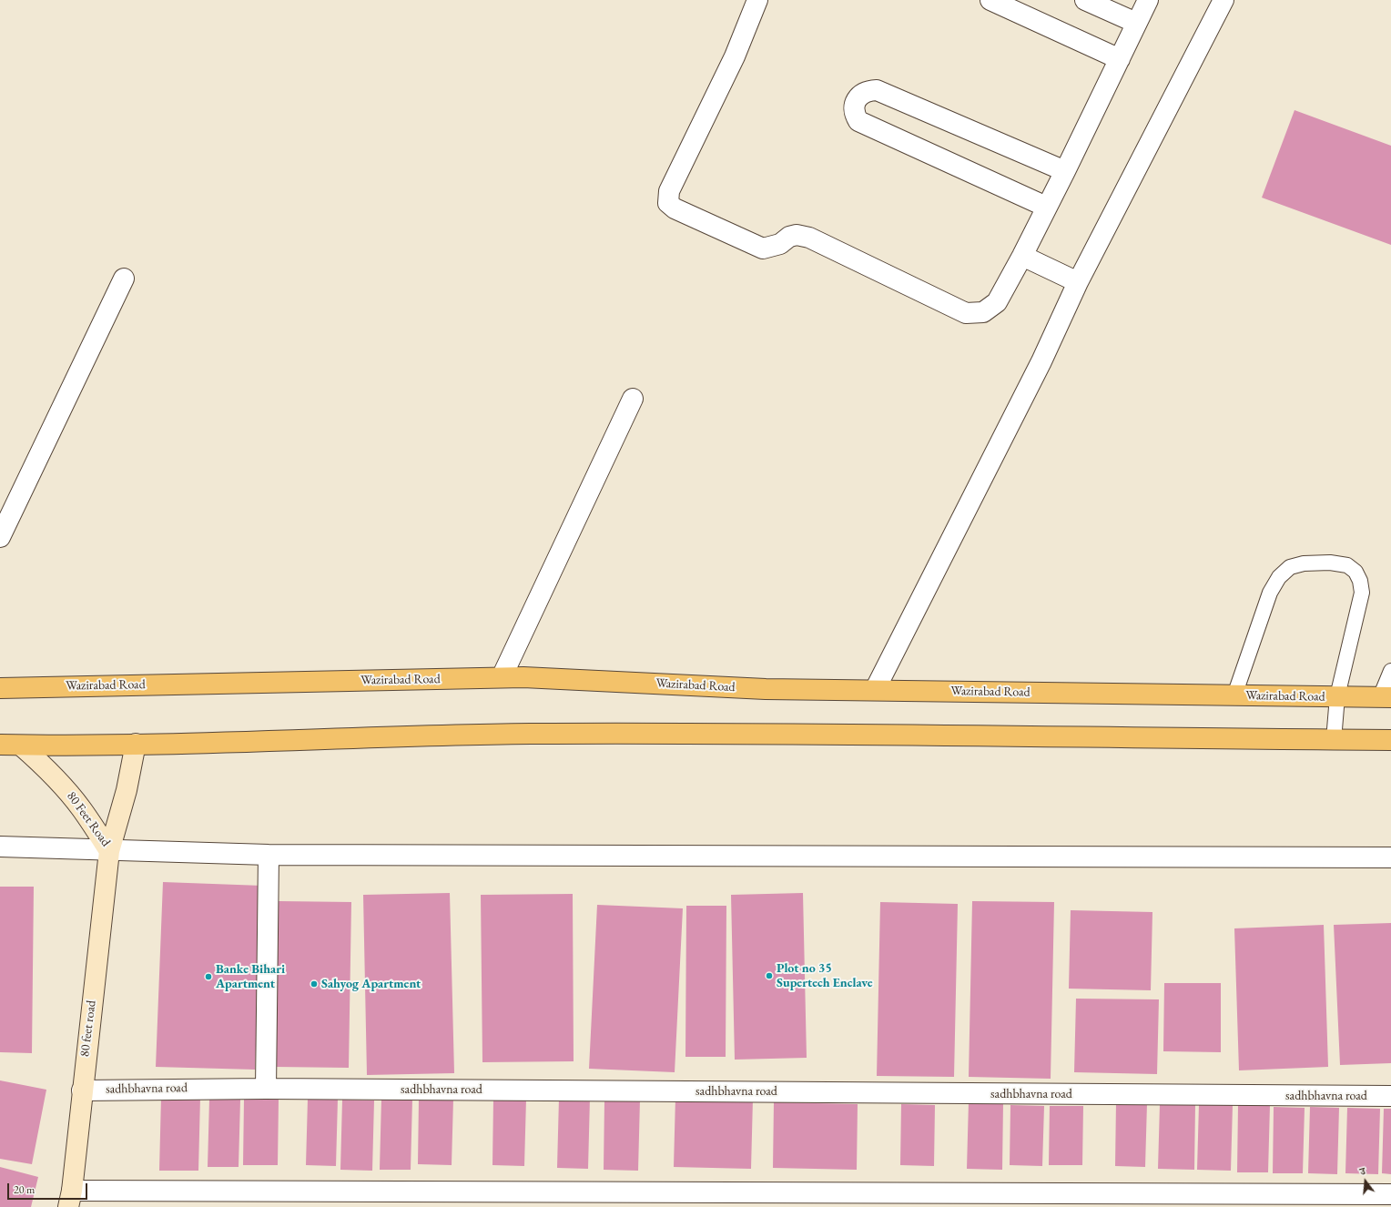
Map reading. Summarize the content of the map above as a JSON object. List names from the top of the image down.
{
  "streets": {
    "highway": ["Wazirabad Road"],
    "street": ["80 Feet Road", "80 feet road", "sadhbhavna road"]
  },
  "crossings": [
    ["80 Feet Road", "80 feet road"],
    ["80 feet road", "sadhbhavna road"]
  ],
  "places": ["Plot no 35 Supertech Enclave", "Banke Bihari Apartment", "Sahyog Apartment"],
  "scale_bar": "20 m",
  "north": "top"
}
